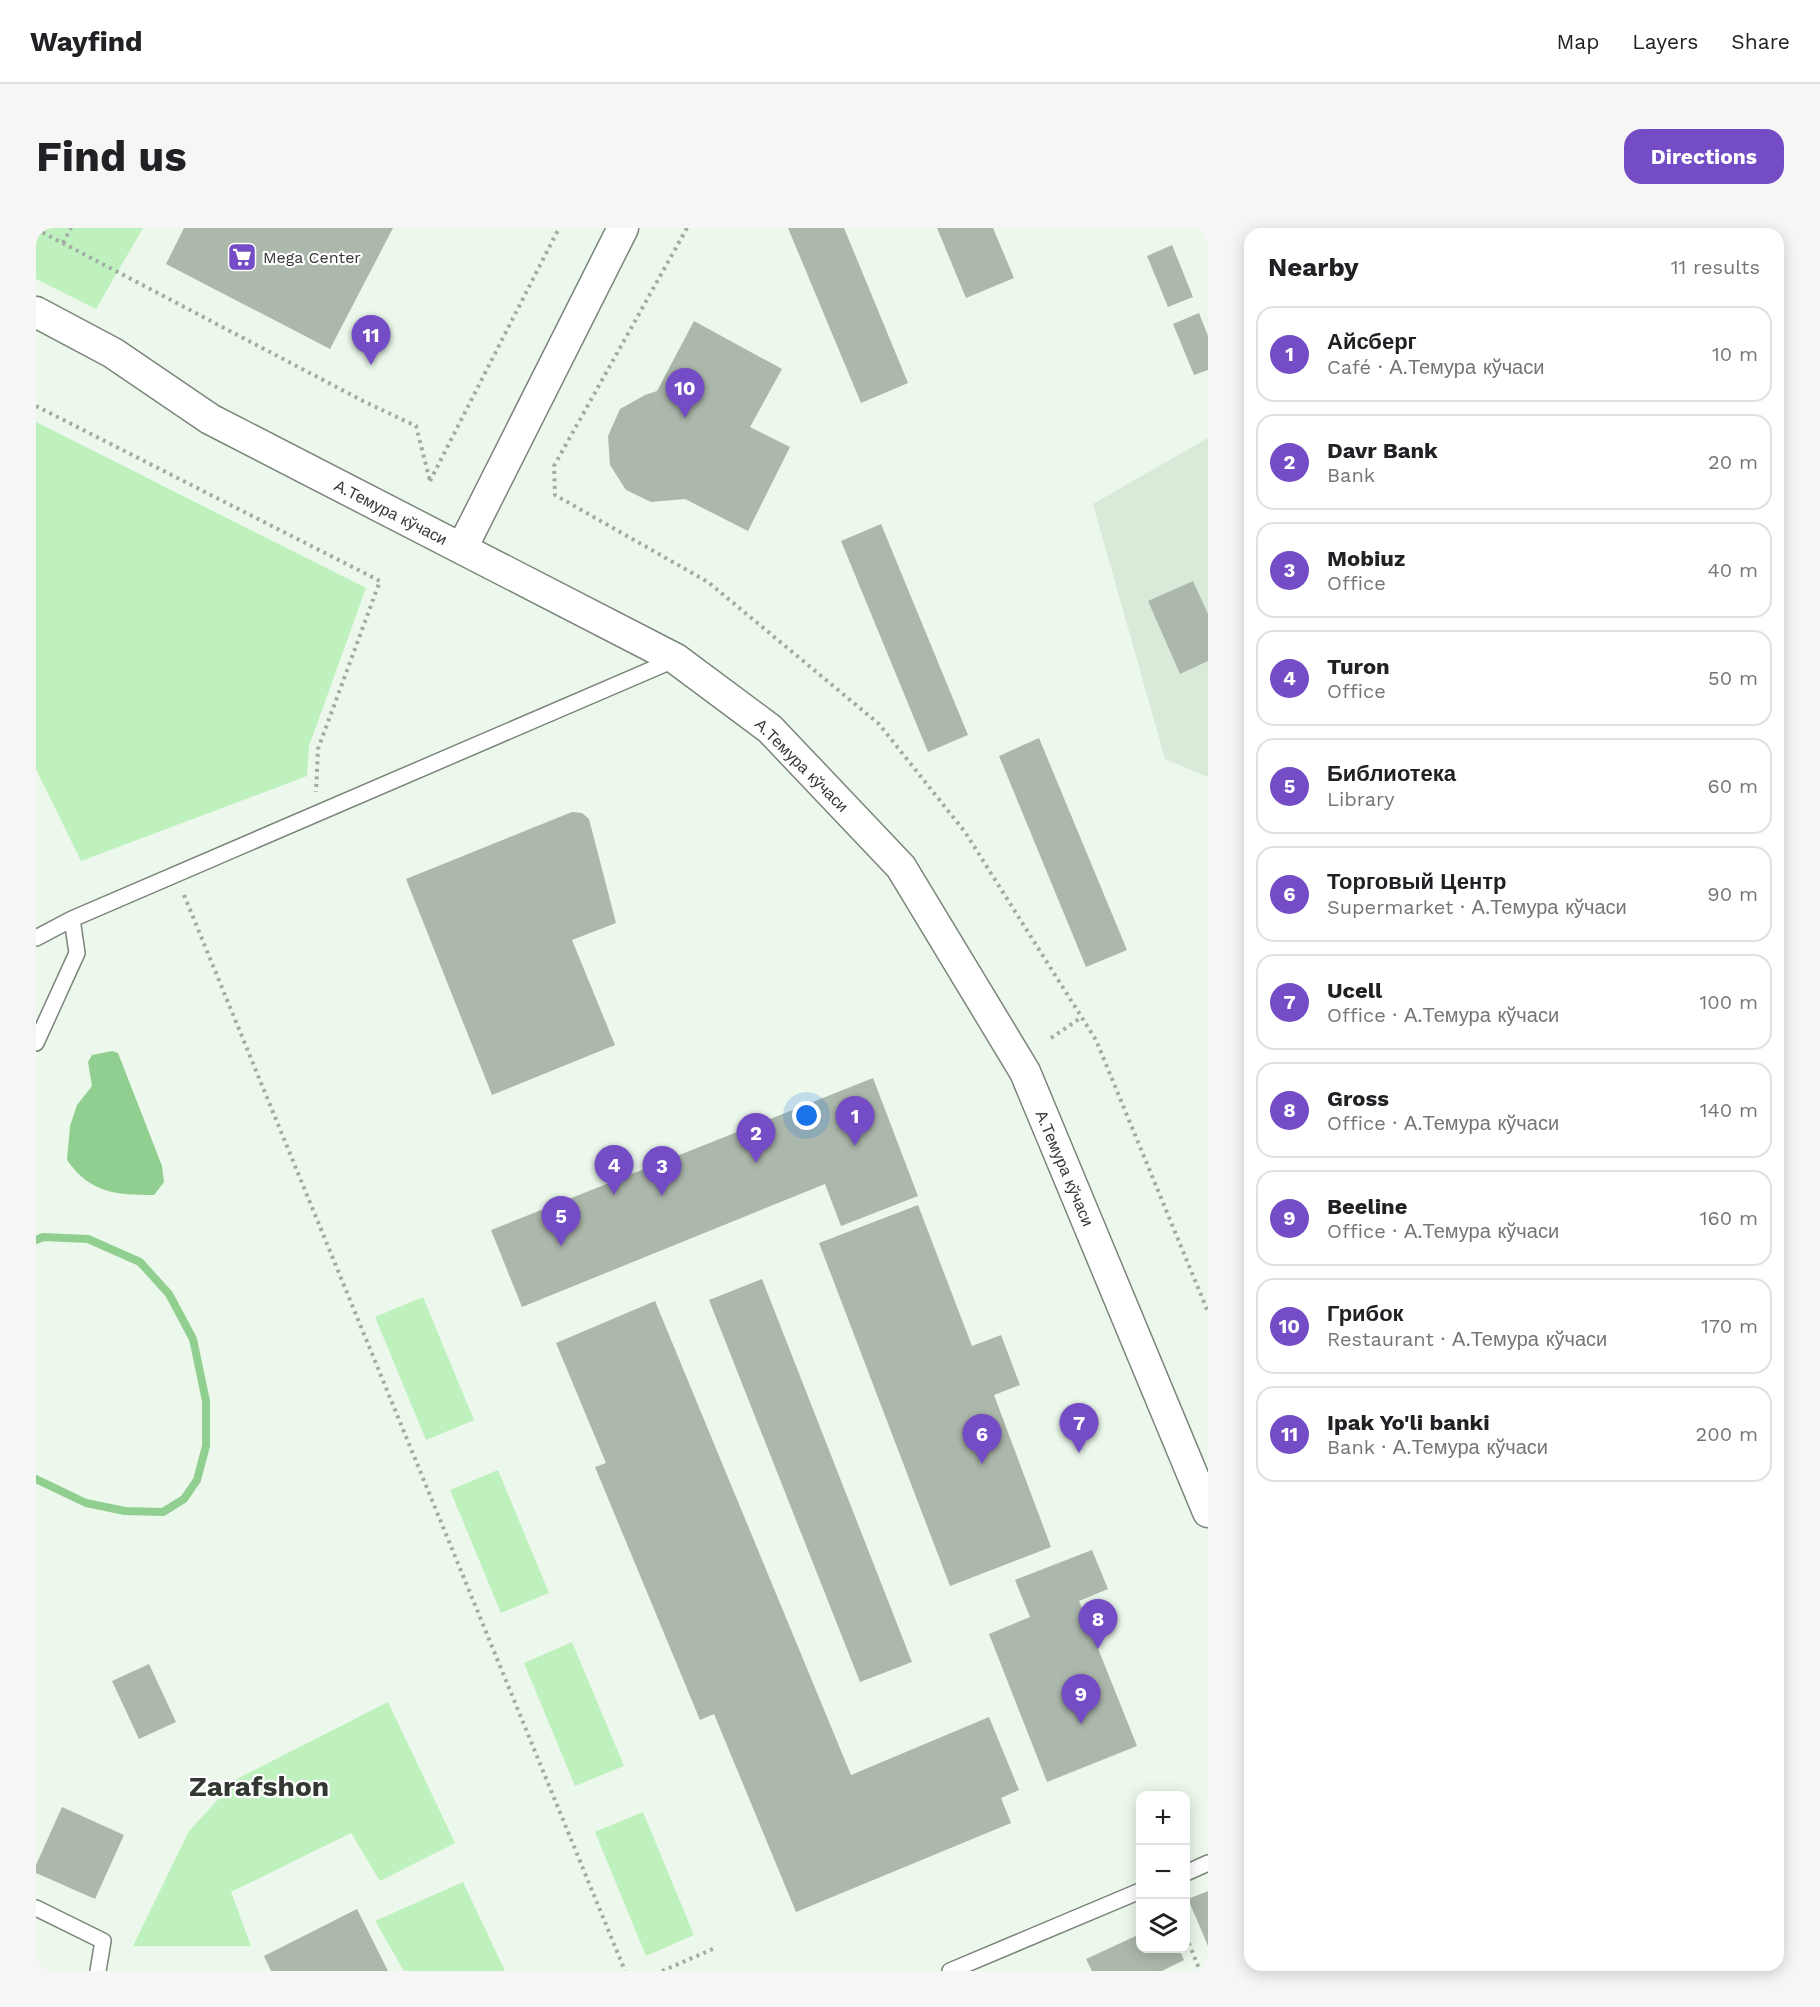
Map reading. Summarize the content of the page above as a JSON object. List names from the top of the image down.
{
  "streets": {
    "street": ["А.Темура кўчаси"]
  },
  "districts": ["Zarafshon"],
  "places": {
    "supermarket": ["Mega Center"]
  },
  "page": {
    "header": "Wayfind",
    "nav": ["Map", "Layers", "Share"],
    "buttons": "Directions",
    "title": "Find us",
    "heading": ["Nearby", "11 results"],
    "list": [
      {
        "mark": "1",
        "name": "Айсберг",
        "note": "Café · А.Темура кўчаси",
        "value": "10 m"
      },
      {
        "mark": "2",
        "name": "Davr Bank",
        "note": "Bank",
        "value": "20 m"
      },
      {
        "mark": "3",
        "name": "Mobiuz",
        "note": "Office",
        "value": "40 m"
      },
      {
        "mark": "4",
        "name": "Turon",
        "note": "Office",
        "value": "50 m"
      },
      {
        "mark": "5",
        "name": "Библиотека",
        "note": "Library",
        "value": "60 m"
      },
      {
        "mark": "6",
        "name": "Торговый Центр",
        "note": "Supermarket · А.Темура кўчаси",
        "value": "90 m"
      },
      {
        "mark": "7",
        "name": "Ucell",
        "note": "Office · А.Темура кўчаси",
        "value": "100 m"
      },
      {
        "mark": "8",
        "name": "Gross",
        "note": "Office · А.Темура кўчаси",
        "value": "140 m"
      },
      {
        "mark": "9",
        "name": "Beeline",
        "note": "Office · А.Темура кўчаси",
        "value": "160 m"
      },
      {
        "mark": "10",
        "name": "Грибок",
        "note": "Restaurant · А.Темура кўчаси",
        "value": "170 m"
      },
      {
        "mark": "11",
        "name": "Ipak Yo'li banki",
        "note": "Bank · А.Темура кўчаси",
        "value": "200 m"
      }
    ],
    "pins": [
      "11",
      "10",
      "1",
      "2",
      "4",
      "3",
      "5",
      "7",
      "6",
      "8",
      "9"
    ],
    "map_buttons": ["+", "−"]
  }
}
